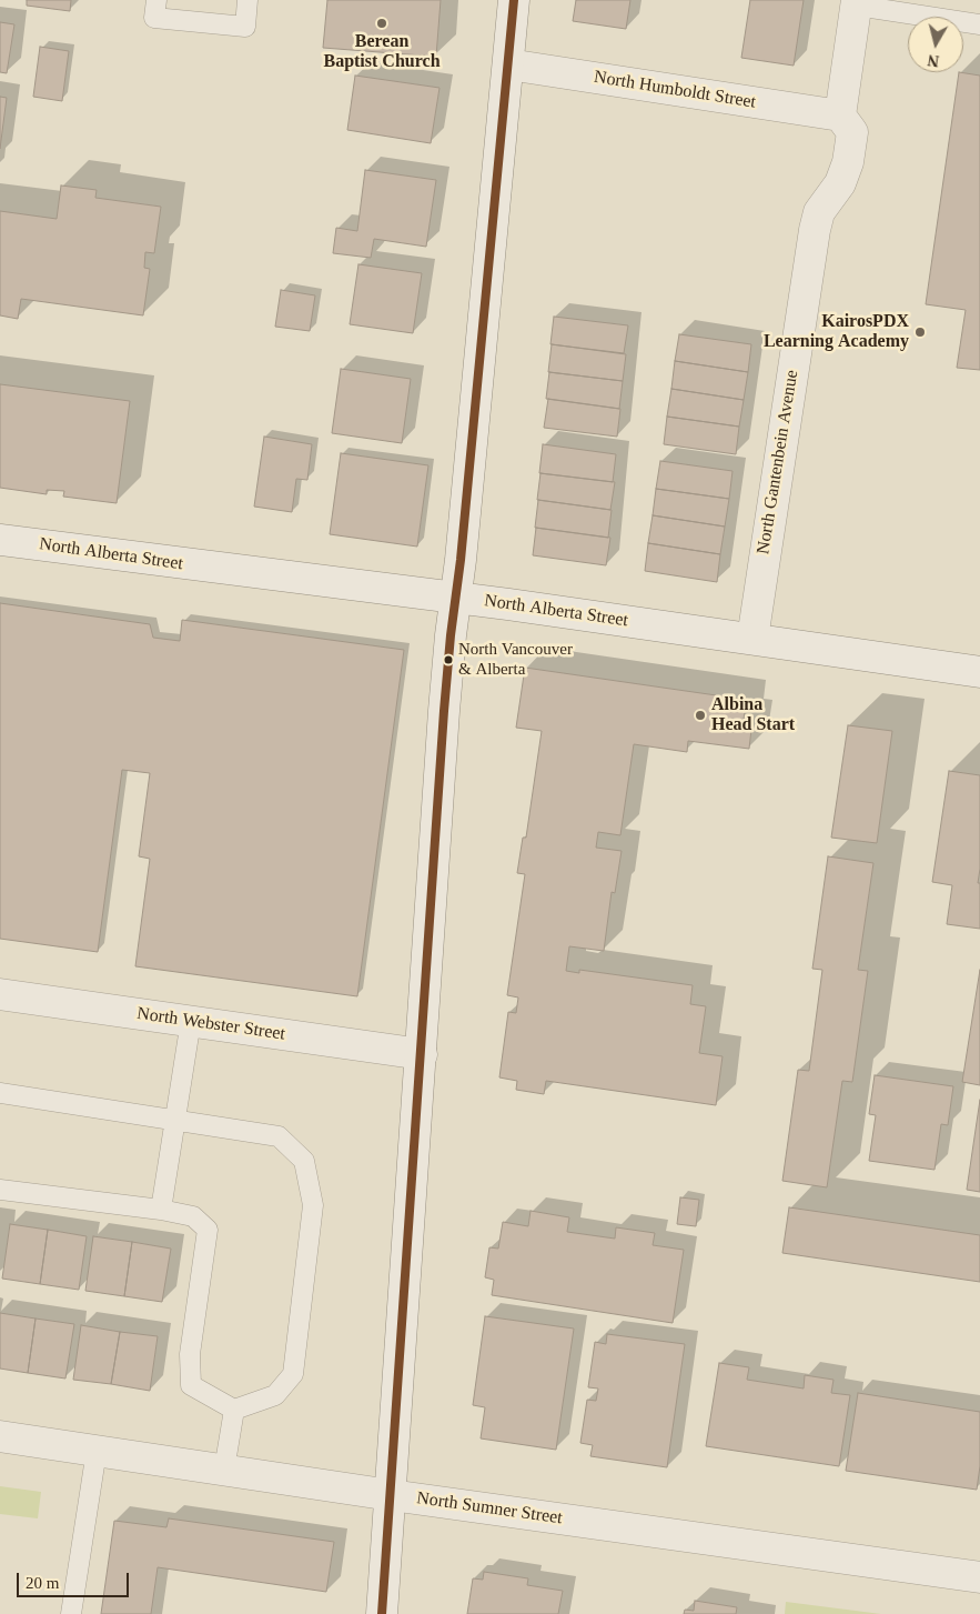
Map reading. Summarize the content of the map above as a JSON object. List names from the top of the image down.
{
  "streets": {
    "street": [
      "North Humboldt Street",
      "North Gantenbein Avenue",
      "North Alberta Street",
      "North Webster Street",
      "North Sumner Street"
    ]
  },
  "crossings": [
    ["North Humboldt Street", "North Gantenbein Avenue"],
    ["North Gantenbein Avenue", "North Alberta Street"]
  ],
  "places": [
    "Berean Baptist Church",
    "KairosPDX Learning Academy",
    "North Vancouver & Alberta",
    "Albina Head Start"
  ],
  "scale_bar": "20 m",
  "north": "bottom"
}
